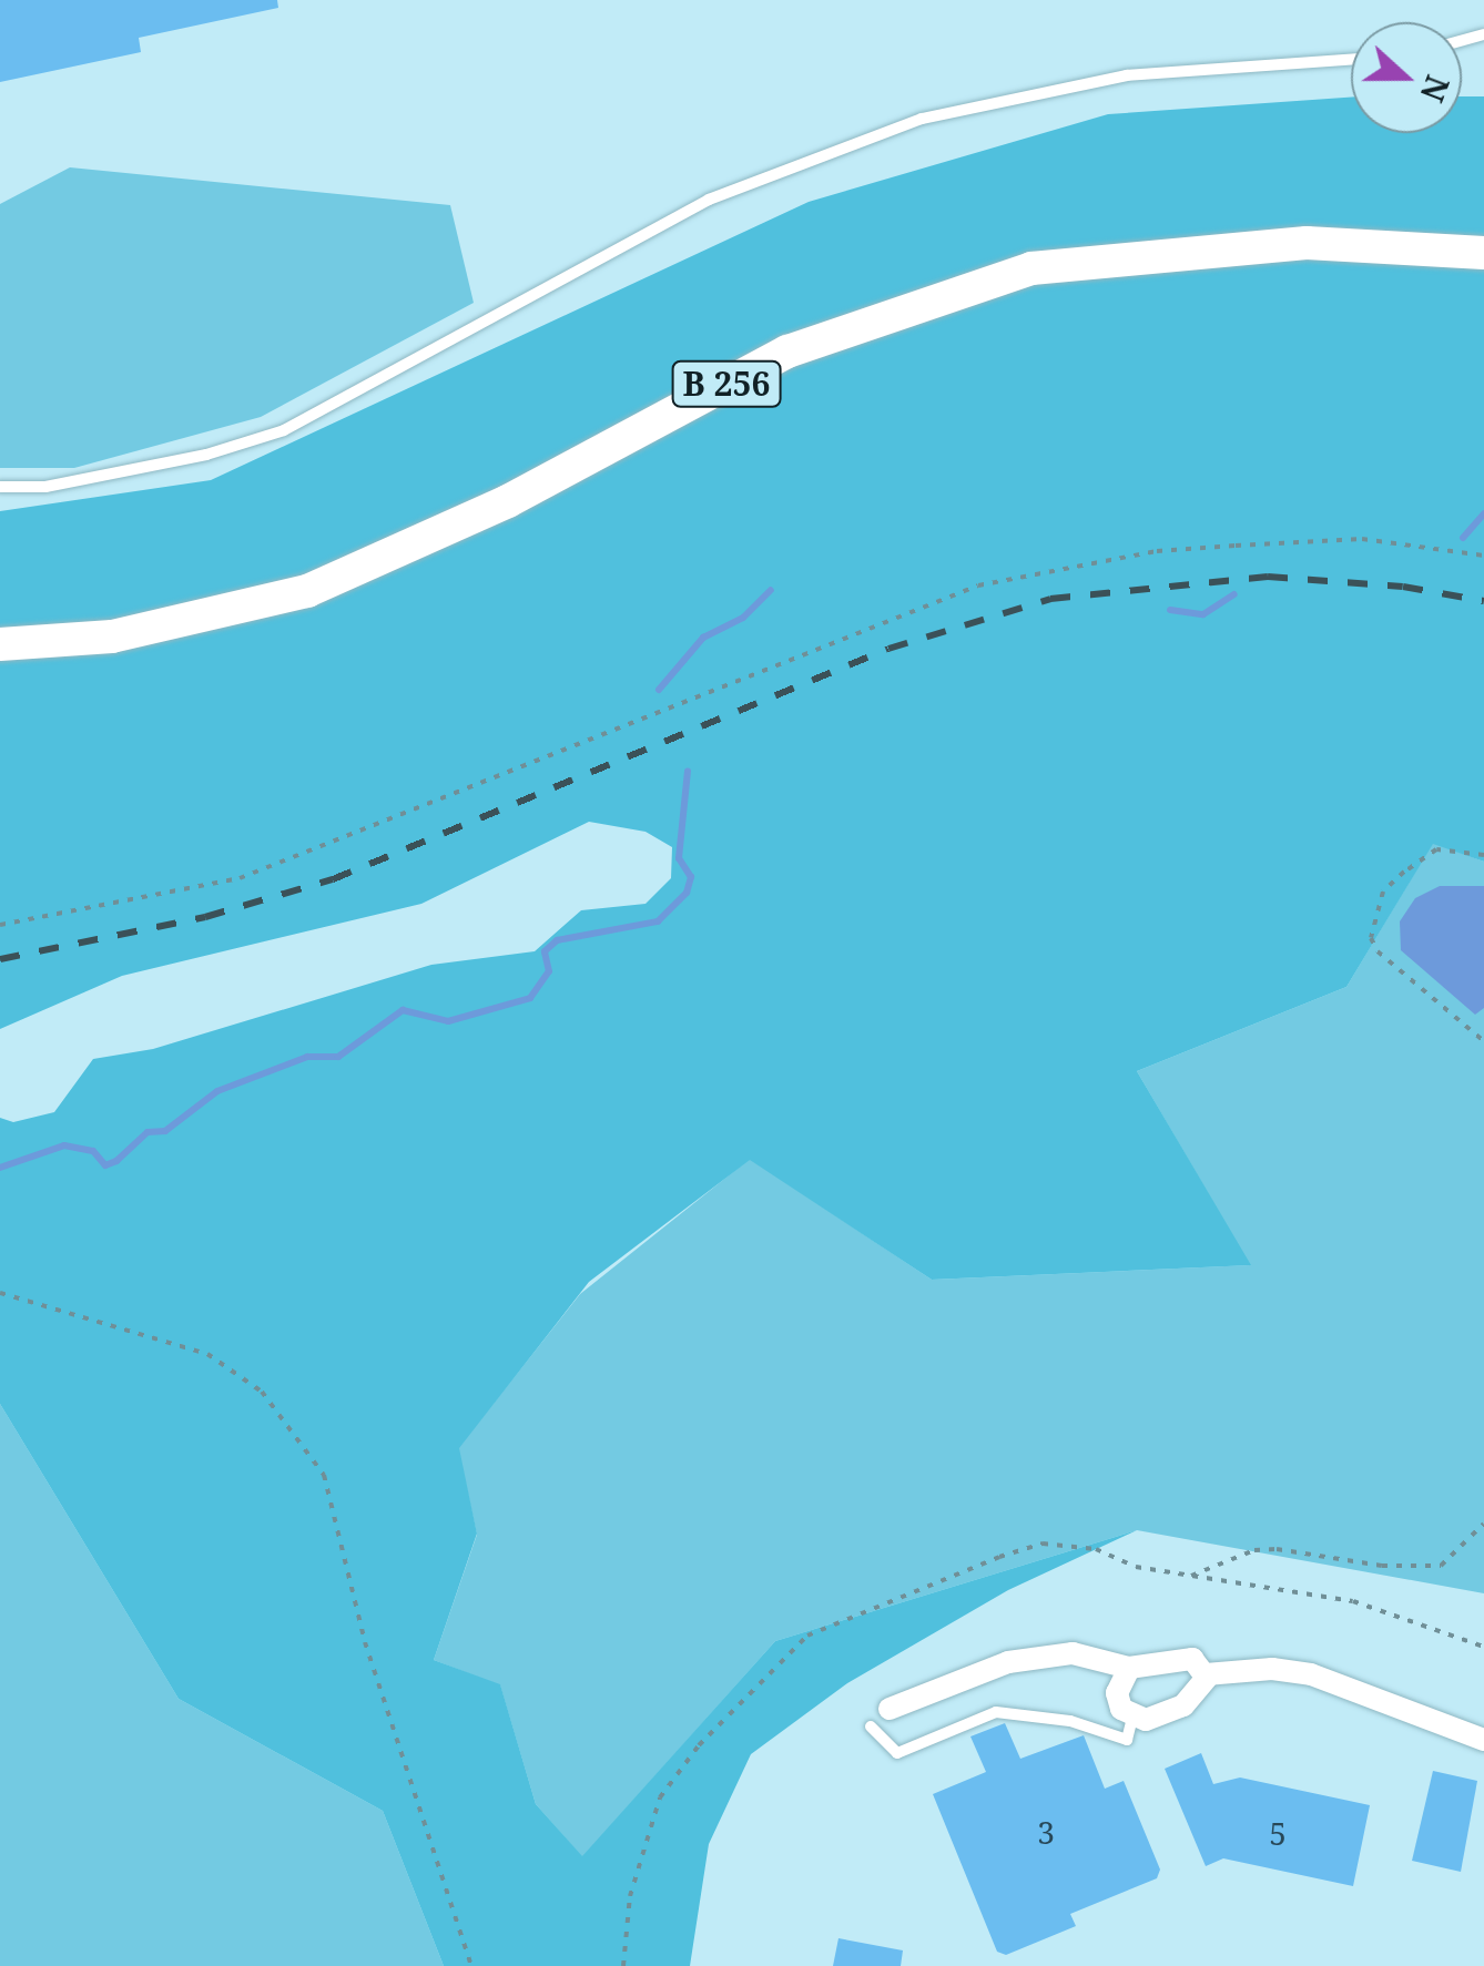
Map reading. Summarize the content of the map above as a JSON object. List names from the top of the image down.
{
  "streets": {
    "main road": ["B 256"]
  },
  "house_numbers": ["3", "5"],
  "north": "right"
}
